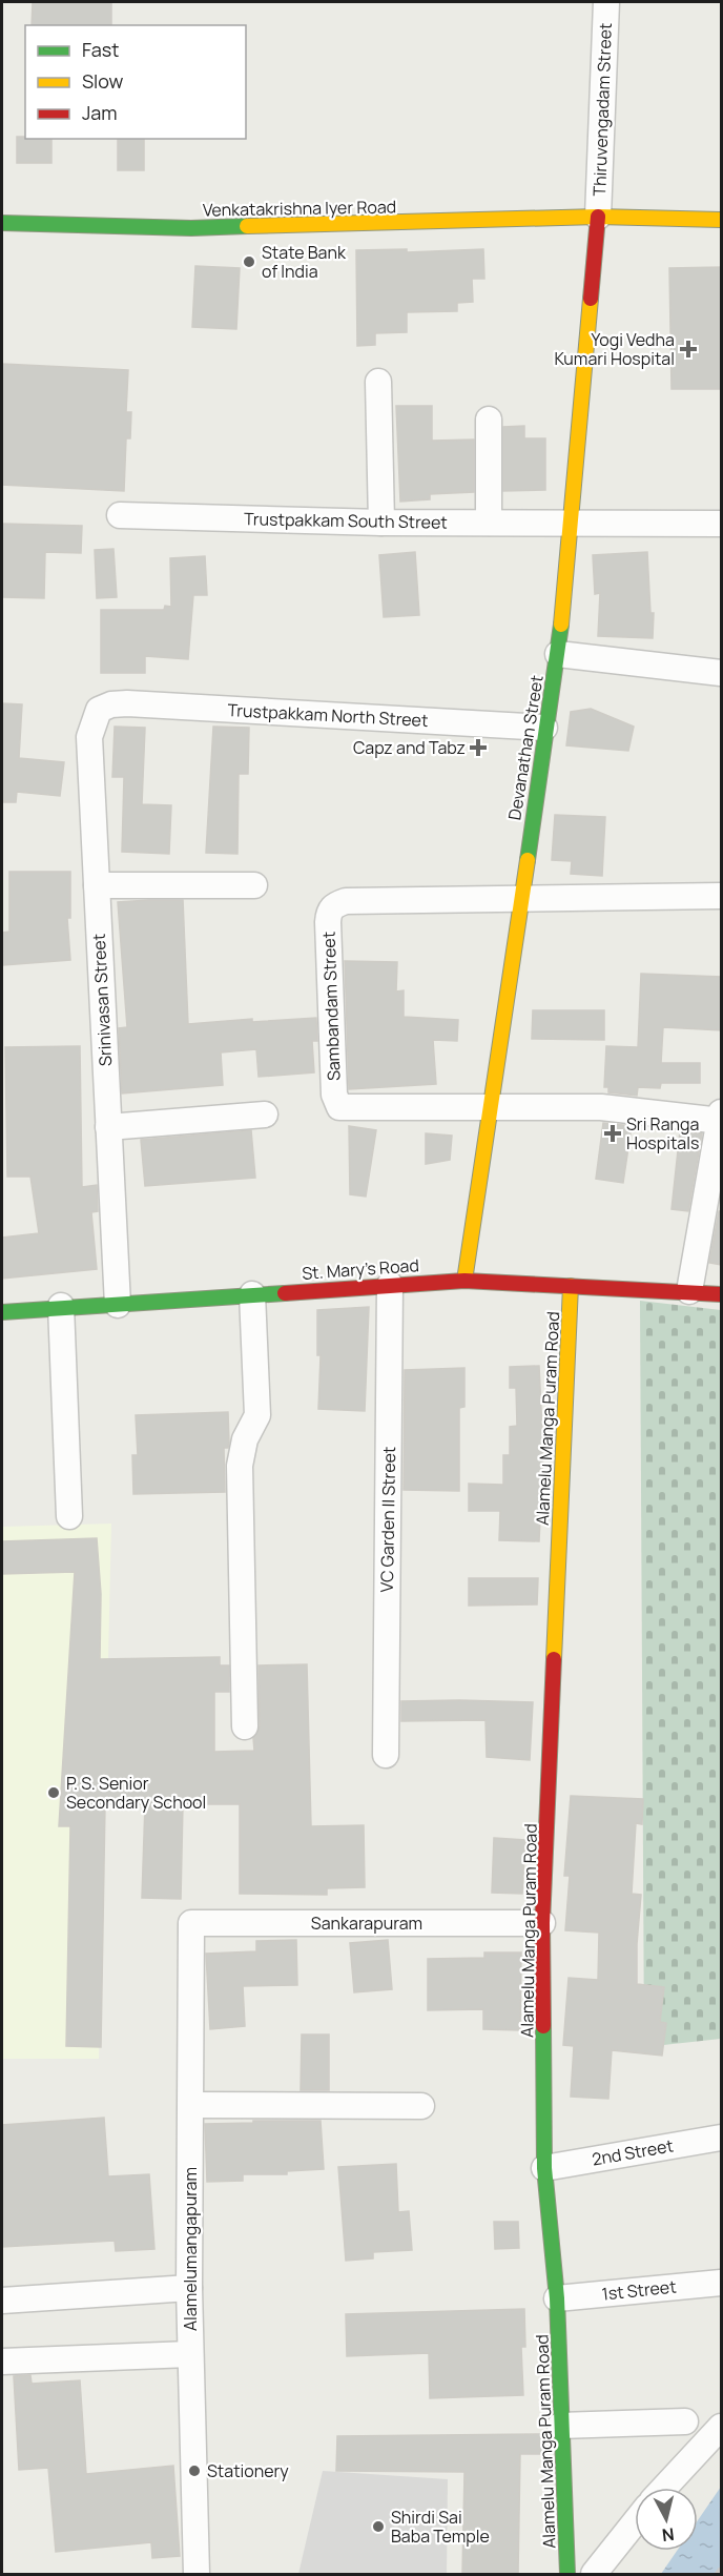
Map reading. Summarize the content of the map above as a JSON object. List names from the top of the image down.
{
  "streets": {
    "main road": [
      "Venkatakrishna Iyer Road",
      "Devanathan Street",
      "St. Mary's Road",
      "Alamelu Manga Puram Road"
    ],
    "street": [
      "Thiruvengadam Street",
      "Trustpakkam South Street",
      "Trustpakkam North Street",
      "Srinivasan Street",
      "Sambandam Street",
      "VC Garden II Street",
      "Sankarapuram",
      "2nd Street",
      "Alamelumangapuram",
      "1st Street"
    ]
  },
  "crossings": [
    ["Thiruvengadam Street", "Venkatakrishna Iyer Road"],
    ["Thiruvengadam Street", "Devanathan Street"],
    ["Venkatakrishna Iyer Road", "Devanathan Street"],
    ["Trustpakkam South Street", "Devanathan Street"],
    ["Trustpakkam North Street", "Devanathan Street"],
    ["Trustpakkam North Street", "Srinivasan Street"],
    ["Devanathan Street", "Sambandam Street"],
    ["Devanathan Street", "St. Mary's Road"],
    ["Srinivasan Street", "St. Mary's Road"],
    ["St. Mary's Road", "Alamelu Manga Puram Road"],
    ["St. Mary's Road", "VC Garden II Street"],
    ["Alamelu Manga Puram Road", "Sankarapuram"],
    ["Alamelu Manga Puram Road", "2nd Street"],
    ["Alamelu Manga Puram Road", "1st Street"],
    ["Sankarapuram", "Alamelumangapuram"]
  ],
  "places": {
    "other": [
      "State Bank of India",
      "P. S. Senior Secondary School",
      "Stationery",
      "Shirdi Sai Baba Temple"
    ],
    "health": ["Yogi Vedha Kumari Hospital", "Capz and Tabz", "Sri Ranga Hospitals"]
  },
  "legend": ["Fast", "Slow", "Jam"],
  "north": "bottom"
}
